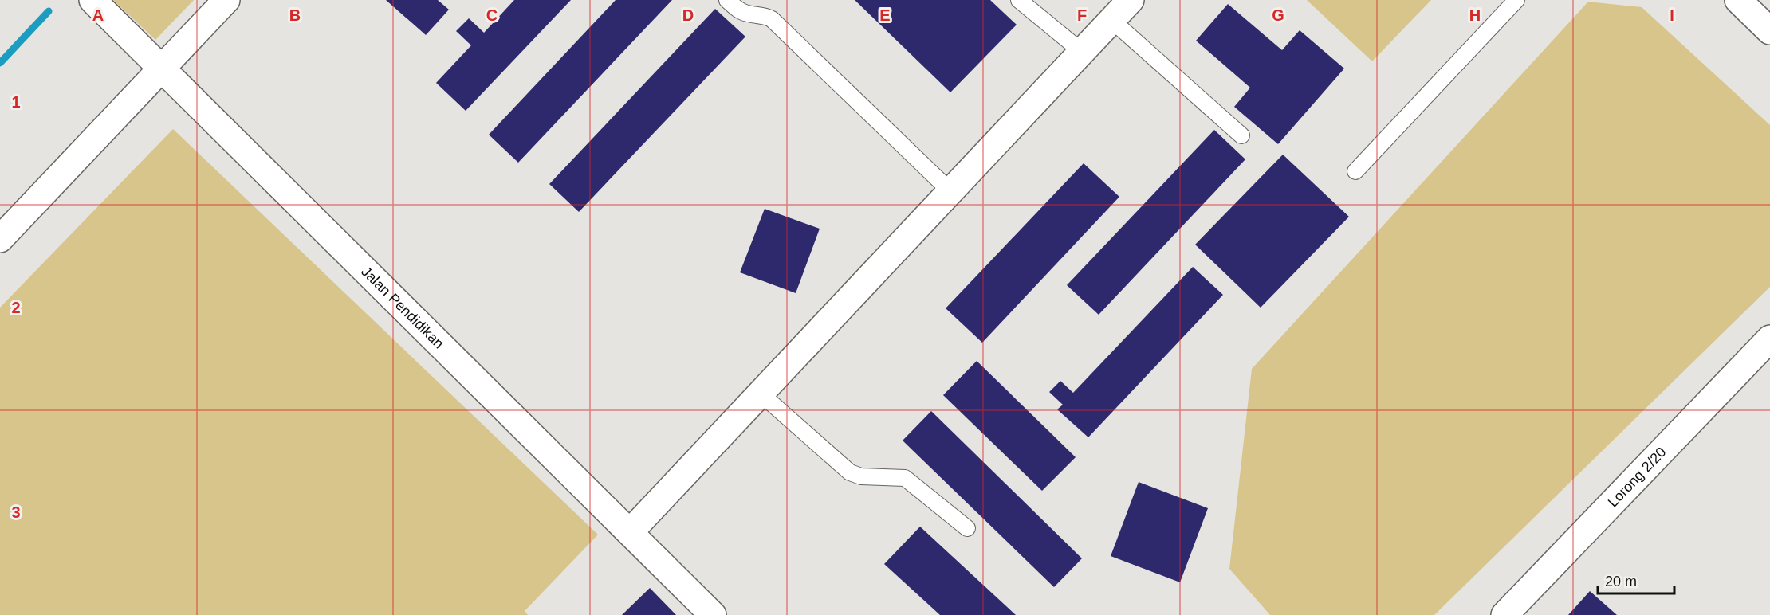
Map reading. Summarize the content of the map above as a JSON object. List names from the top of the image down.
{
  "streets": {
    "street": ["Jalan Pendidikan", "Lorong 2/20"]
  },
  "scale_bar": "20 m",
  "grid": {
    "columns": [
      "A",
      "B",
      "C",
      "D",
      "E",
      "F",
      "G",
      "H",
      "I"
    ],
    "rows": ["1", "2", "3"]
  }
}
